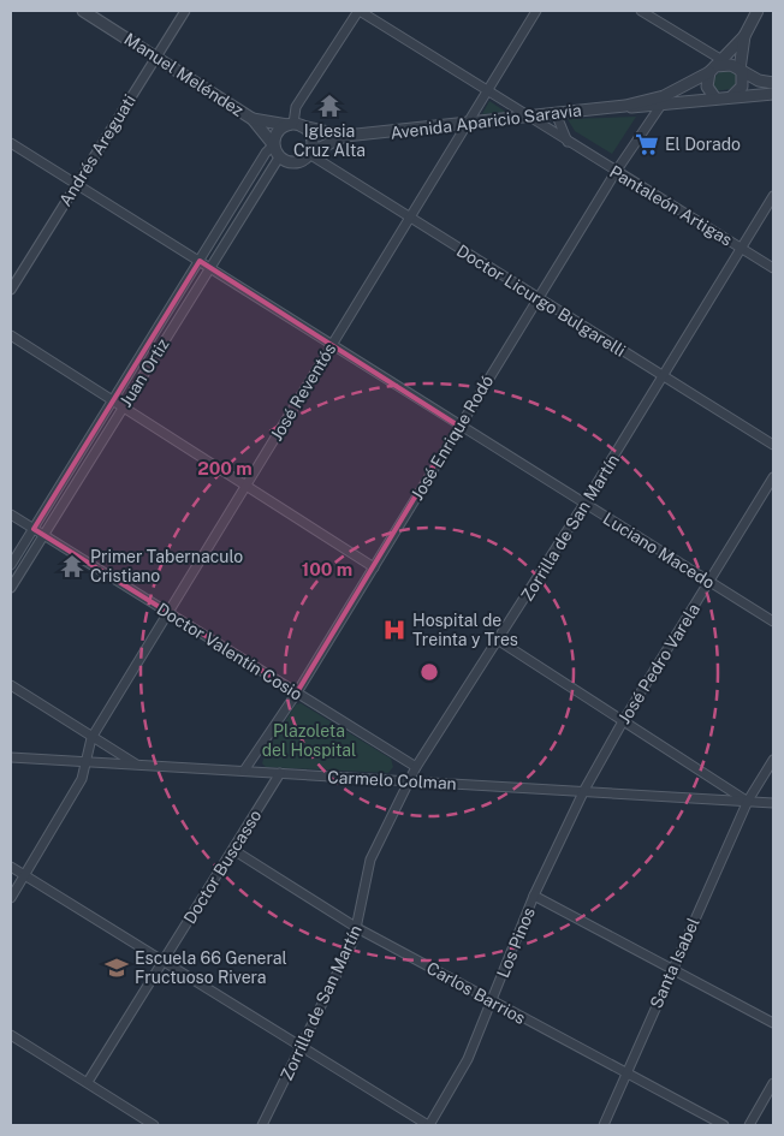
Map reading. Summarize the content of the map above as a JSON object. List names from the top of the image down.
{
  "streets": {
    "street": [
      "Manuel Meléndez",
      "Avenida Aparicio Saravia",
      "Andrés Areguati",
      "Pantaleón Artigas",
      "Doctor Licurgo Bulgarelli",
      "Juan Ortiz",
      "José Reventós",
      "José Enrique Rodó",
      "Zorrilla de San Martín",
      "Luciano Macedo",
      "Doctor Valentín Cosio",
      "José Pedro Varela",
      "Carmelo Colman",
      "Doctor Buscasso",
      "Los Pinos",
      "Santa Isabel",
      "Carlos Barrios"
    ]
  },
  "crossings": [
    ["Manuel Meléndez", "Avenida Aparicio Saravia"],
    ["Manuel Meléndez", "Andrés Areguati"],
    ["Manuel Meléndez", "Doctor Licurgo Bulgarelli"],
    ["Manuel Meléndez", "Juan Ortiz"],
    ["Avenida Aparicio Saravia", "Pantaleón Artigas"],
    ["Avenida Aparicio Saravia", "Doctor Licurgo Bulgarelli"],
    ["Avenida Aparicio Saravia", "Juan Ortiz"],
    ["Avenida Aparicio Saravia", "José Reventós"],
    ["Avenida Aparicio Saravia", "José Enrique Rodó"],
    ["Andrés Areguati", "Luciano Macedo"],
    ["Pantaleón Artigas", "José Reventós"],
    ["Pantaleón Artigas", "José Enrique Rodó"],
    ["Pantaleón Artigas", "Zorrilla de San Martín"],
    ["Doctor Licurgo Bulgarelli", "Juan Ortiz"],
    ["Doctor Licurgo Bulgarelli", "José Reventós"],
    ["Doctor Licurgo Bulgarelli", "José Enrique Rodó"],
    ["Doctor Licurgo Bulgarelli", "Zorrilla de San Martín"],
    ["Juan Ortiz", "Luciano Macedo"],
    ["Juan Ortiz", "Doctor Valentín Cosio"],
    ["José Reventós", "Luciano Macedo"],
    ["José Reventós", "Doctor Valentín Cosio"],
    ["José Reventós", "Carmelo Colman"],
    ["José Enrique Rodó", "Luciano Macedo"],
    ["José Enrique Rodó", "Doctor Valentín Cosio"],
    ["José Enrique Rodó", "Carmelo Colman"],
    ["Zorrilla de San Martín", "Luciano Macedo"],
    ["Zorrilla de San Martín", "Doctor Valentín Cosio"],
    ["Zorrilla de San Martín", "Carmelo Colman"],
    ["Zorrilla de San Martín", "Carlos Barrios"],
    ["Luciano Macedo", "José Pedro Varela"],
    ["José Pedro Varela", "Carmelo Colman"],
    ["José Pedro Varela", "Los Pinos"],
    ["Carmelo Colman", "Doctor Buscasso"],
    ["Carmelo Colman", "Los Pinos"],
    ["Carmelo Colman", "Santa Isabel"],
    ["Doctor Buscasso", "Carlos Barrios"],
    ["Los Pinos", "Carlos Barrios"],
    ["Santa Isabel", "Carlos Barrios"]
  ],
  "parks": ["Plazoleta del Hospital"],
  "places": {
    "temple": ["Iglesia Cruz Alta", "Primer Tabernaculo Cristiano"],
    "supermarket": ["El Dorado"],
    "hospital": ["Hospital de Treinta y Tres"],
    "school or university": ["Escuela 66 General Fructuoso Rivera"]
  },
  "rings": ["200 m", "100 m"]
}
